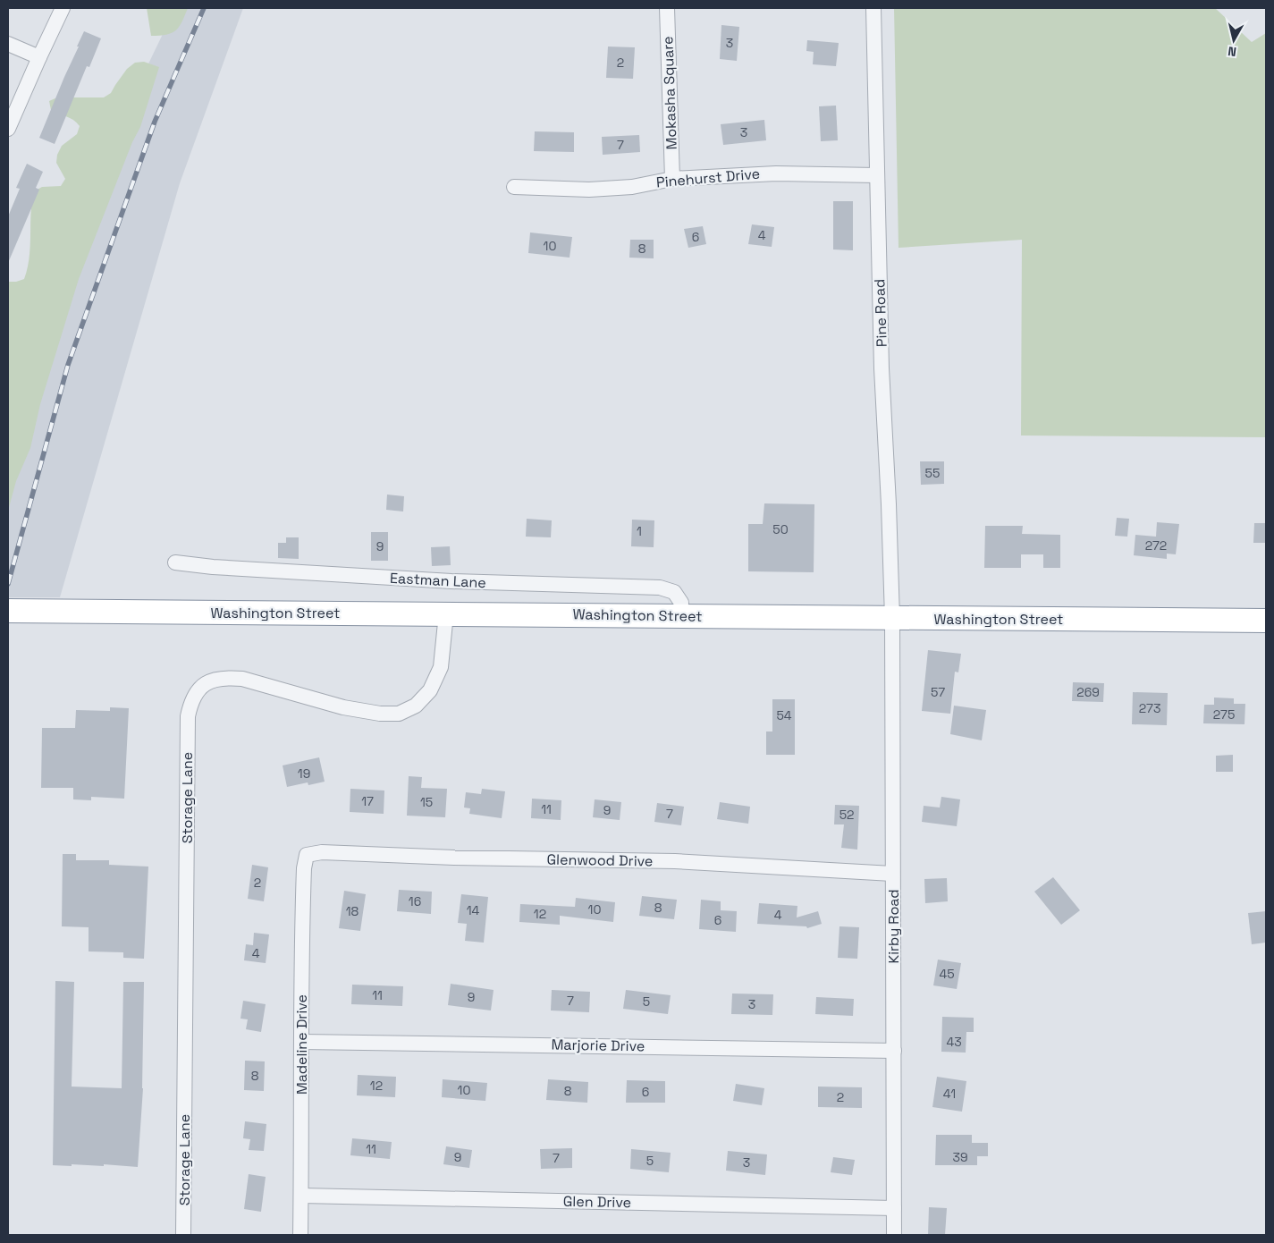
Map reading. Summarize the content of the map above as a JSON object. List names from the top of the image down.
{
  "streets": {
    "highway": ["Washington Street"],
    "street": [
      "Mokasha Square",
      "Pinehurst Drive",
      "Pine Road",
      "Eastman Lane",
      "Storage Lane",
      "Glenwood Drive",
      "Kirby Road",
      "Madeline Drive",
      "Marjorie Drive",
      "Glen Drive"
    ]
  },
  "crossings": [
    ["Mokasha Square", "Pinehurst Drive"],
    ["Pinehurst Drive", "Pine Road"],
    ["Pine Road", "Washington Street"],
    ["Pine Road", "Kirby Road"],
    ["Eastman Lane", "Washington Street"],
    ["Washington Street", "Storage Lane"],
    ["Washington Street", "Kirby Road"],
    ["Glenwood Drive", "Kirby Road"],
    ["Glenwood Drive", "Madeline Drive"],
    ["Kirby Road", "Marjorie Drive"],
    ["Kirby Road", "Glen Drive"],
    ["Madeline Drive", "Marjorie Drive"],
    ["Madeline Drive", "Glen Drive"]
  ],
  "house_numbers": [
    "3",
    "2",
    "3",
    "7",
    "4",
    "6",
    "10",
    "8",
    "55",
    "50",
    "1",
    "272",
    "9",
    "57",
    "269",
    "273",
    "275",
    "54",
    "19",
    "17",
    "15",
    "11",
    "9",
    "7",
    "52",
    "2",
    "16",
    "8",
    "10",
    "14",
    "18",
    "12",
    "4",
    "6",
    "4",
    "45",
    "11",
    "9",
    "7",
    "5",
    "3",
    "43",
    "8",
    "12",
    "10",
    "8",
    "6",
    "41",
    "2",
    "11",
    "9",
    "39",
    "7",
    "5",
    "3"
  ],
  "north": "bottom"
}
